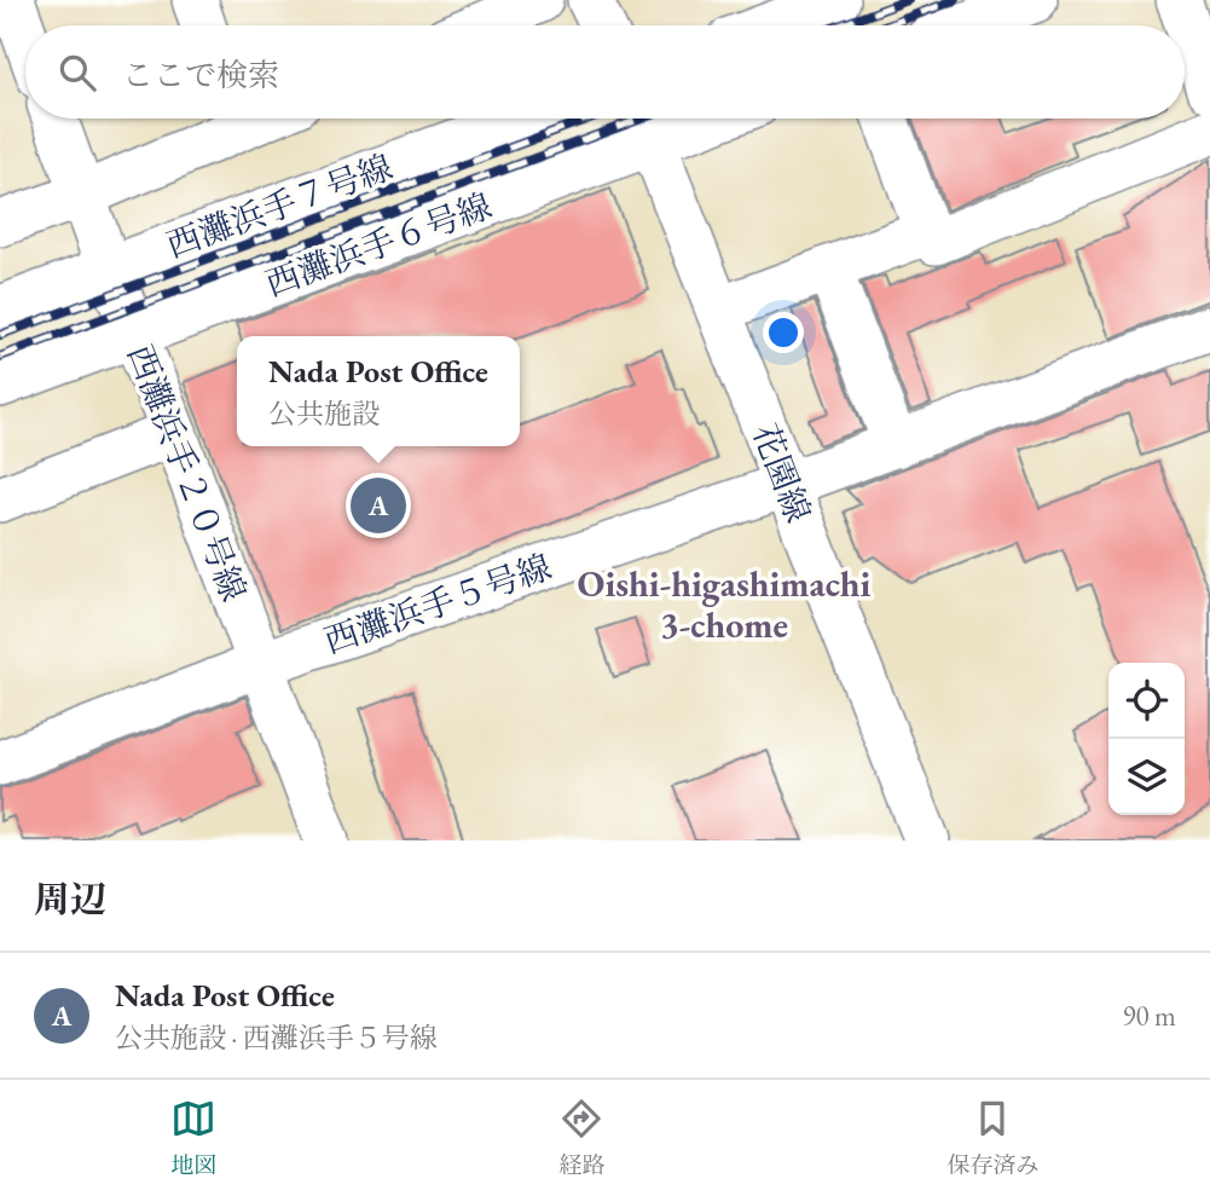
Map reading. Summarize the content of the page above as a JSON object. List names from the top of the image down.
{
  "streets": {
    "street": [
      "西灘浜手７号線",
      "西灘浜手６号線",
      "西灘浜手２０号線",
      "花園線",
      "西灘浜手５号線"
    ]
  },
  "crossings": [
    ["西灘浜手７号線", "西灘浜手２０号線"],
    ["西灘浜手６号線", "西灘浜手２０号線"],
    ["西灘浜手６号線", "花園線"],
    ["西灘浜手２０号線", "西灘浜手５号線"],
    ["花園線", "西灘浜手５号線"]
  ],
  "districts": ["Oishi-higashimachi 3-chome"],
  "page": {
    "search": "ここで検索",
    "popup": ["Nada Post Office", "公共施設"],
    "pins": "A",
    "heading": "周辺",
    "list": [
      {
        "mark": "A",
        "name": "Nada Post Office",
        "note": "公共施設 · 西灘浜手５号線",
        "value": "90 m"
      }
    ],
    "nav": ["地図", "経路", "保存済み"]
  }
}
